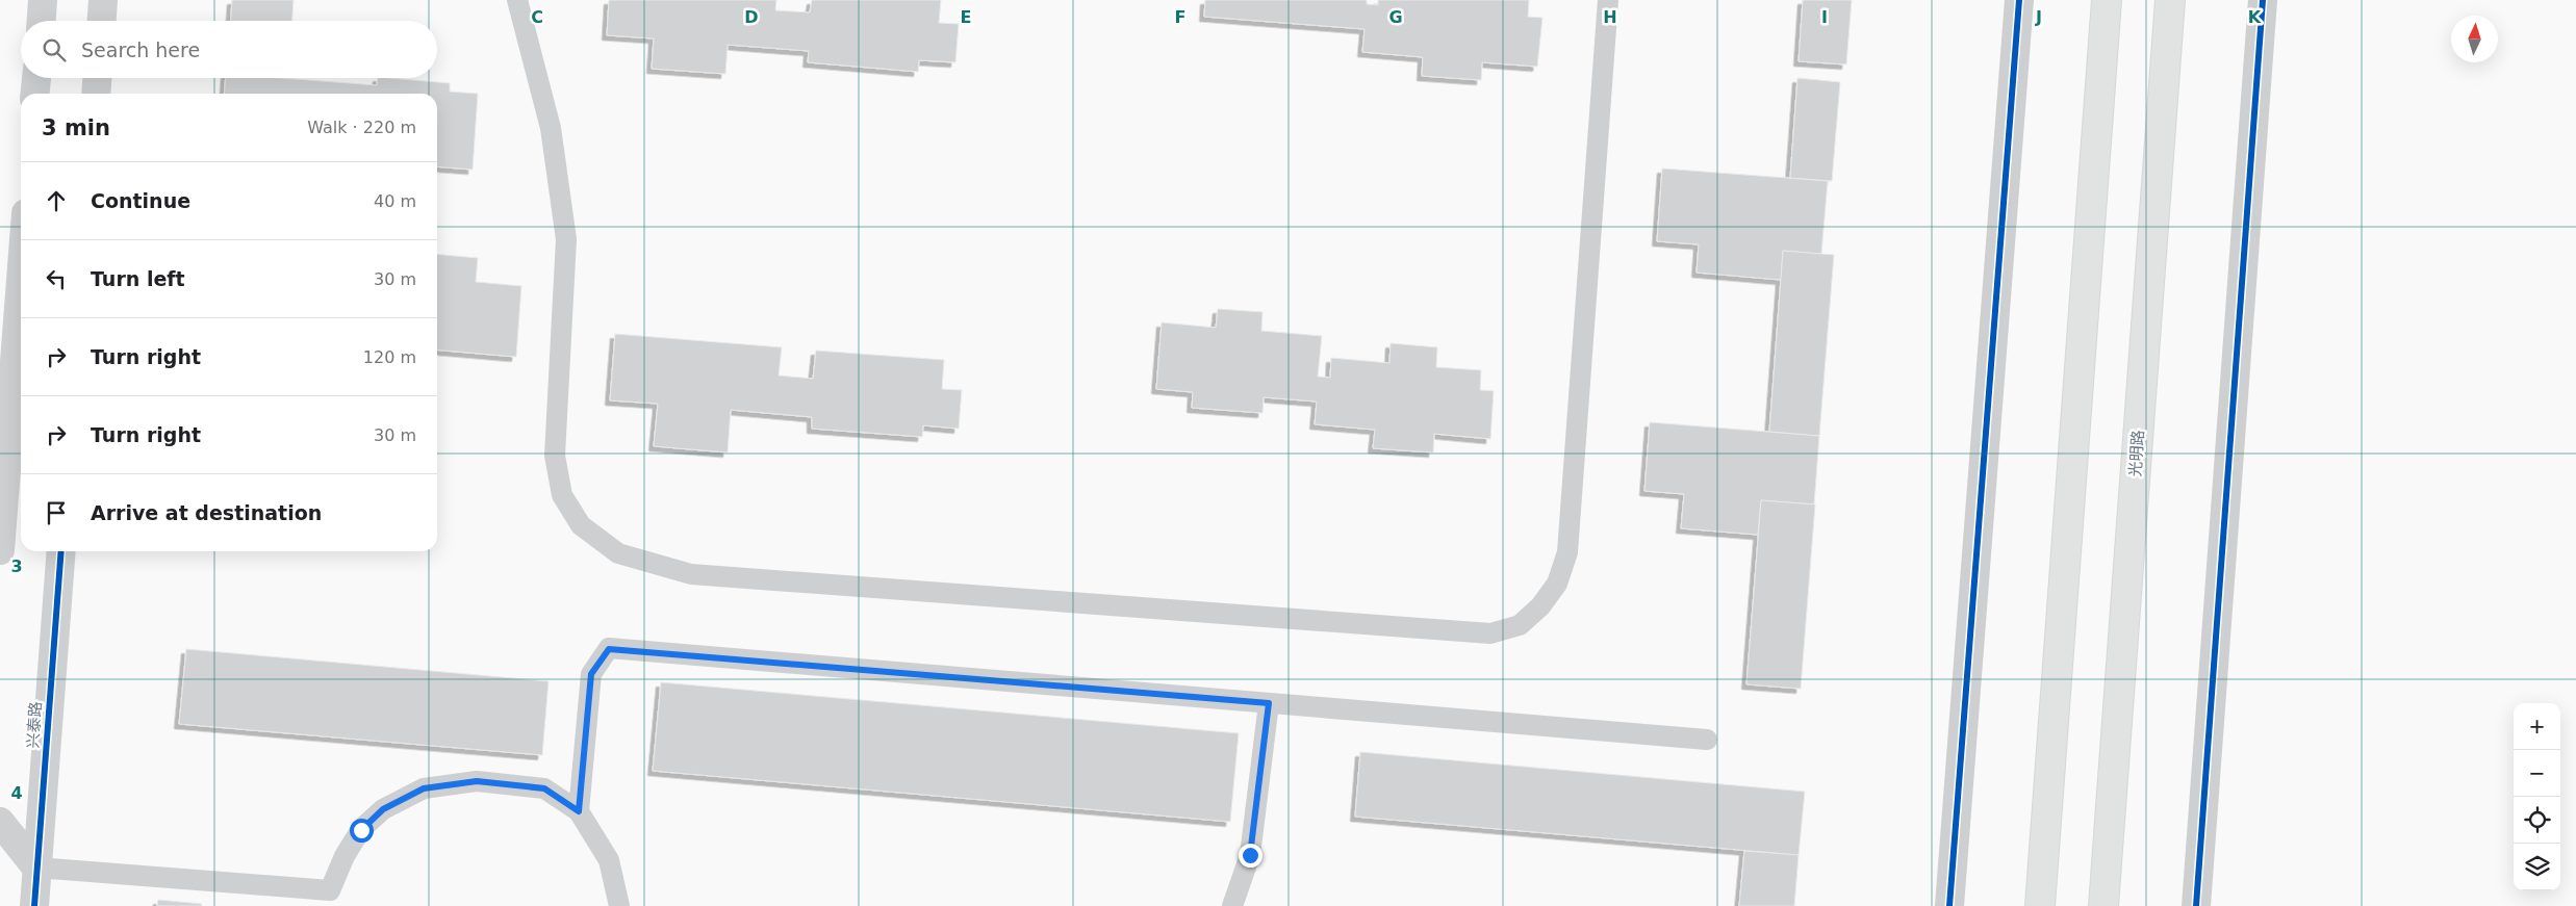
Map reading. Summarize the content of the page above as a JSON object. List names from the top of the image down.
{
  "streets": {
    "highway": ["光明路"],
    "street": ["兴泰路"]
  },
  "north": "top",
  "page": {
    "search": "Search here",
    "heading": ["3 min", "Walk · 220 m"],
    "list": [
      ["Continue", "40 m"],
      ["Turn left", "30 m"],
      ["Turn right", "120 m"],
      ["Turn right", "30 m"],
      "Arrive at destination"
    ],
    "map_buttons": ["+", "−"]
  },
  "grid": {
    "columns": [
      "C",
      "D",
      "E",
      "F",
      "G",
      "H",
      "I",
      "J",
      "K"
    ],
    "rows": ["3", "4"]
  }
}
